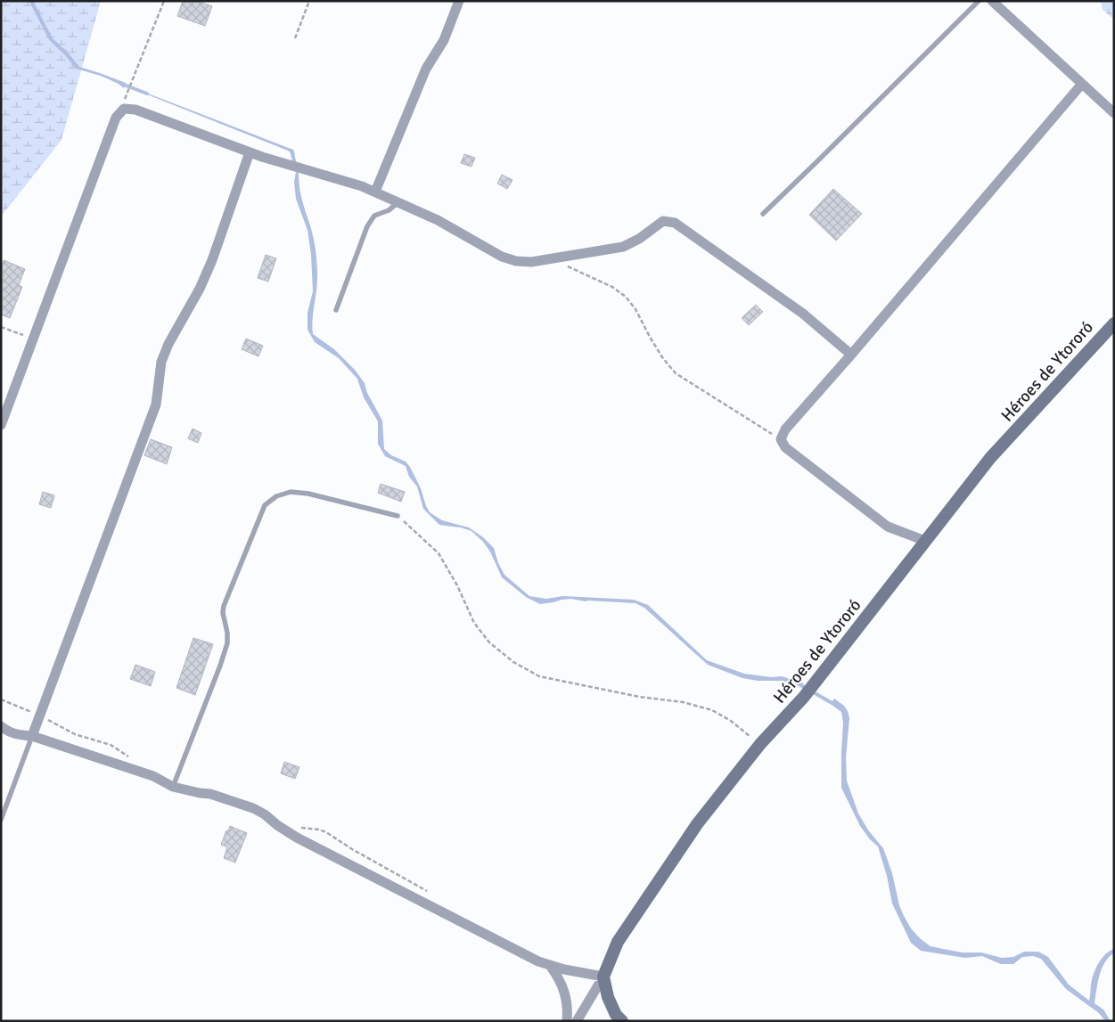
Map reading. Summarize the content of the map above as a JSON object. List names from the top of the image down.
{
  "streets": {
    "main road": ["Héroes de Ytororó"]
  }
}
